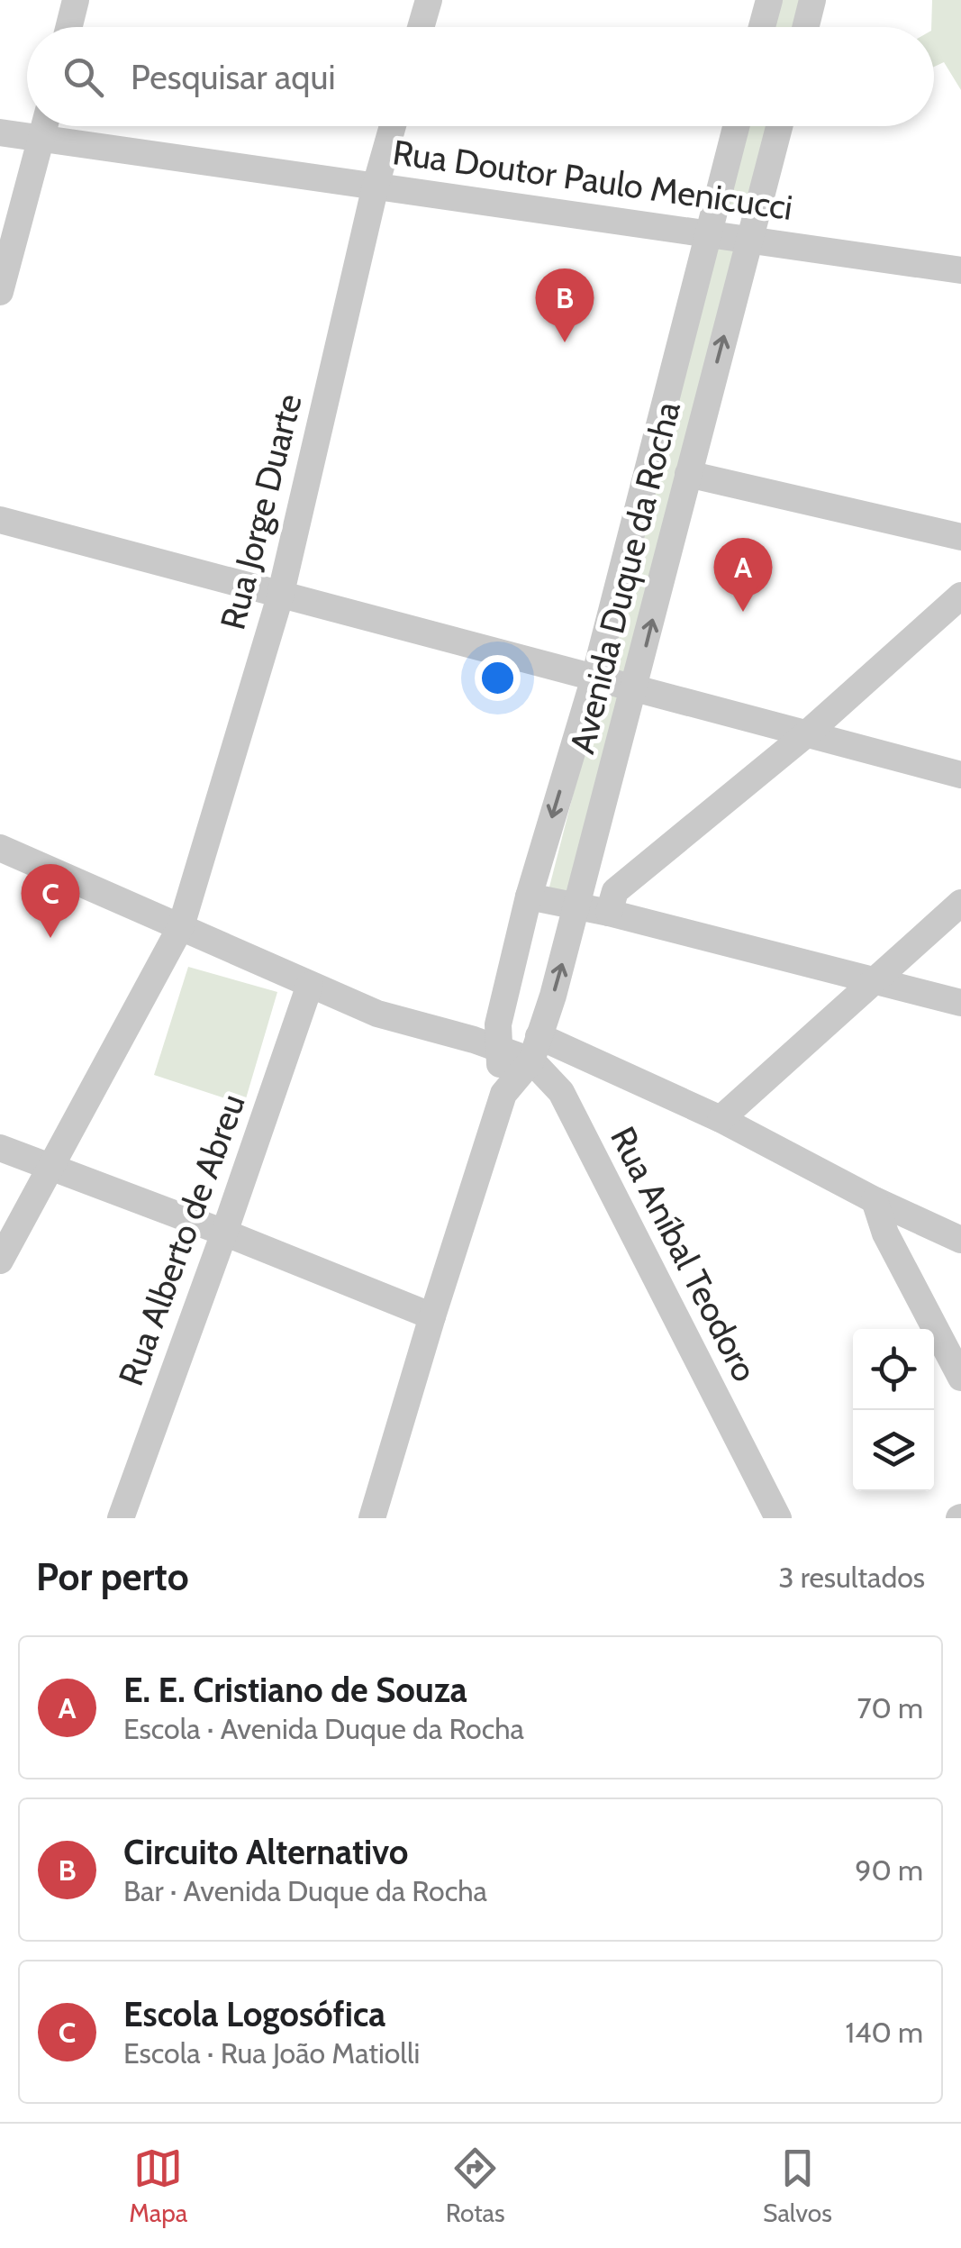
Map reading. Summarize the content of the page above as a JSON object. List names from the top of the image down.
{
  "streets": {
    "street": [
      "Rua Doutor Paulo Menicucci",
      "Rua Jorge Duarte",
      "Avenida Duque da Rocha",
      "Rua Alberto de Abreu",
      "Rua Aníbal Teodoro"
    ]
  },
  "crossings": [
    ["Rua Doutor Paulo Menicucci", "Rua Jorge Duarte"],
    ["Rua Doutor Paulo Menicucci", "Avenida Duque da Rocha"],
    ["Avenida Duque da Rocha", "Rua Aníbal Teodoro"]
  ],
  "page": {
    "search": "Pesquisar aqui",
    "pins": ["B", "A", "C"],
    "heading": ["Por perto", "3 resultados"],
    "list": [
      {
        "mark": "A",
        "name": "E. E. Cristiano de Souza",
        "note": "Escola · Avenida Duque da Rocha",
        "value": "70 m"
      },
      {
        "mark": "B",
        "name": "Circuito Alternativo",
        "note": "Bar · Avenida Duque da Rocha",
        "value": "90 m"
      },
      {
        "mark": "C",
        "name": "Escola Logosófica",
        "note": "Escola · Rua João Matiolli",
        "value": "140 m"
      }
    ],
    "nav": ["Mapa", "Rotas", "Salvos"]
  }
}
